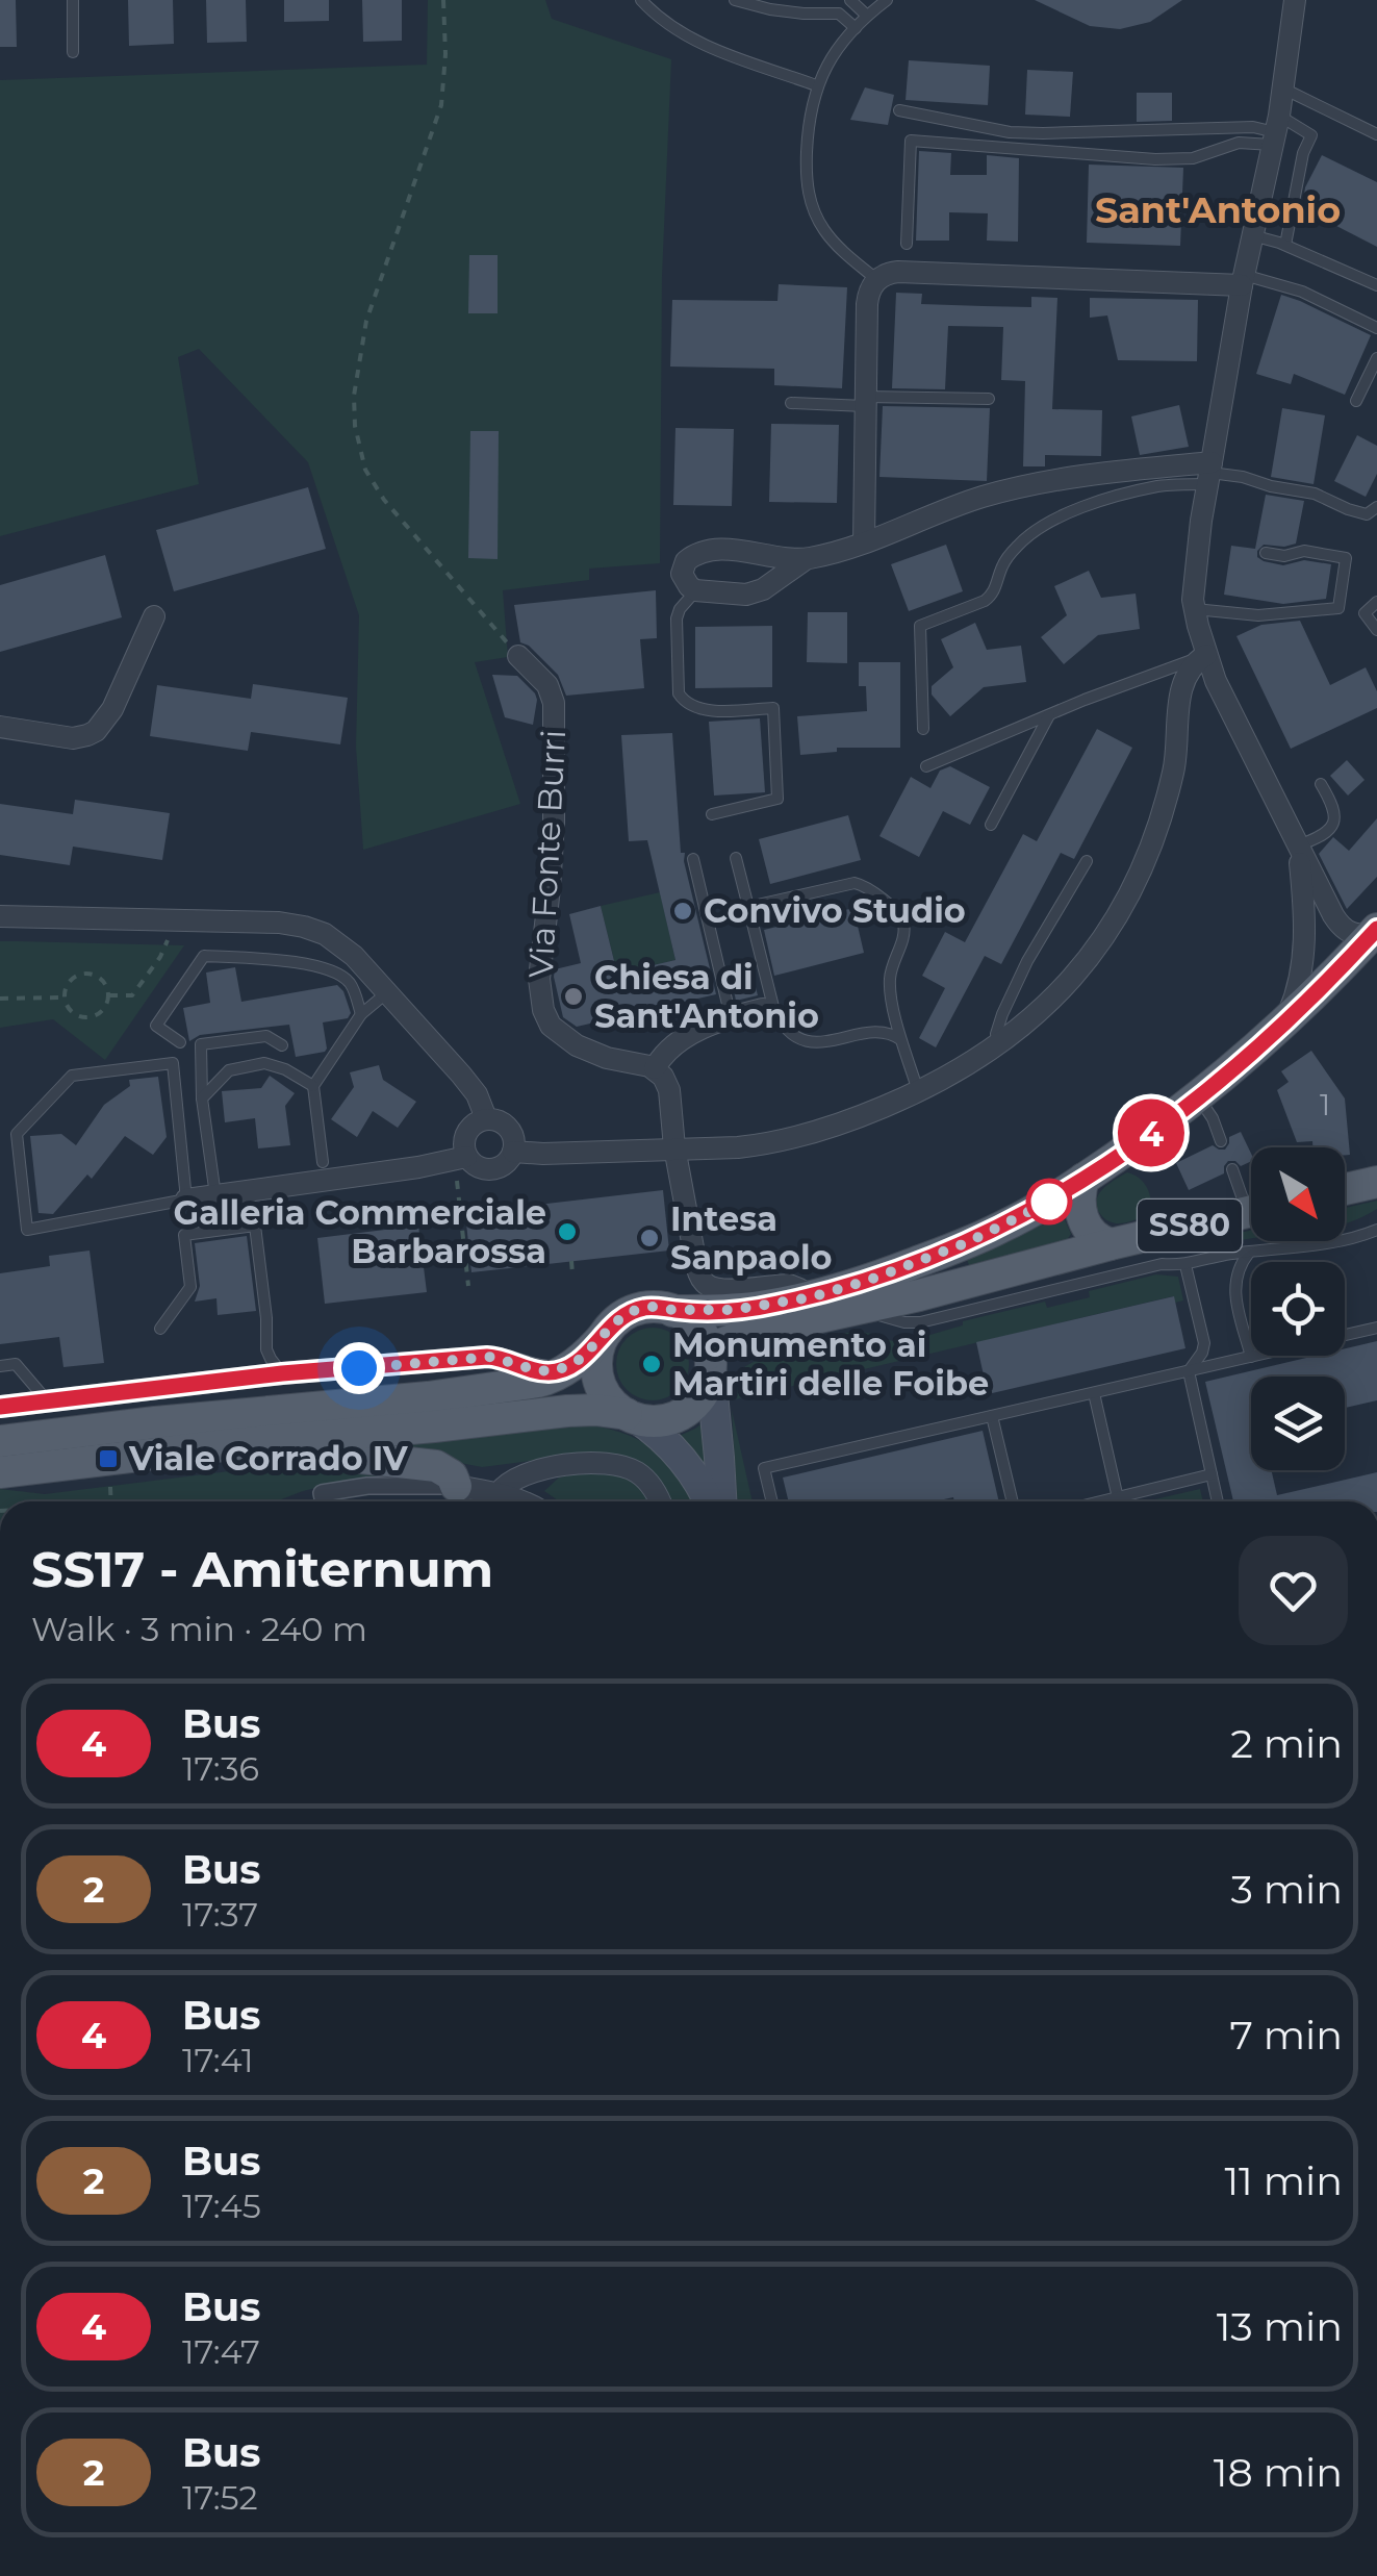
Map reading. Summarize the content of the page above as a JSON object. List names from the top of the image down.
{
  "streets": {
    "main road": ["SS80"],
    "street": ["Via Fonte Burri"]
  },
  "districts": ["Sant'Antonio"],
  "places": {
    "other": [
      "Convivo Studio",
      "Chiesa di Sant'Antonio",
      "Galleria Commerciale Barbarossa",
      "Intesa Sanpaolo",
      "Monumento ai Martiri delle Foibe"
    ],
    "transit": ["Viale Corrado IV"]
  },
  "lines": ["bus line 4"],
  "house_numbers": ["1"],
  "north": "bottom right",
  "page": {
    "on_map": "4",
    "heading": ["SS17 - Amiternum", "Walk · 3 min · 240 m"],
    "list": [
      {
        "mark": "4",
        "name": "Bus",
        "note": "17:36",
        "value": "2 min"
      },
      {
        "mark": "2",
        "name": "Bus",
        "note": "17:37",
        "value": "3 min"
      },
      {
        "mark": "4",
        "name": "Bus",
        "note": "17:41",
        "value": "7 min"
      },
      {
        "mark": "2",
        "name": "Bus",
        "note": "17:45",
        "value": "11 min"
      },
      {
        "mark": "4",
        "name": "Bus",
        "note": "17:47",
        "value": "13 min"
      },
      {
        "mark": "2",
        "name": "Bus",
        "note": "17:52",
        "value": "18 min"
      }
    ]
  }
}
